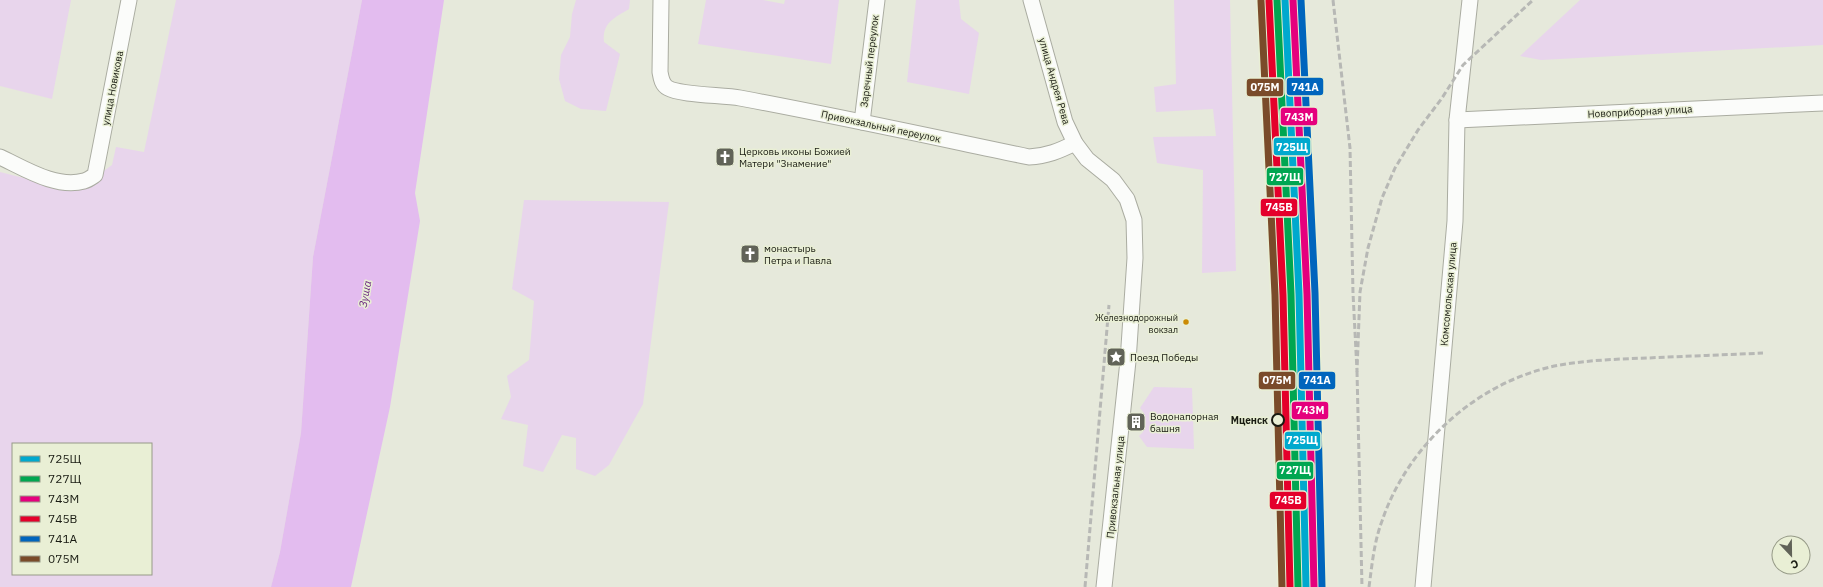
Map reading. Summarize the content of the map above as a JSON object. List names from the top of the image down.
{
  "streets": {
    "street": [
      "Заречный переулок",
      "улица Андрея Рева",
      "улица Новикова",
      "Новоприборная улица",
      "Привокзальный переулок",
      "Комсомольская улица",
      "Привокзальная улица"
    ]
  },
  "crossings": [
    ["Заречный переулок", "Привокзальный переулок"],
    ["улица Андрея Рева", "Привокзальный переулок"],
    ["улица Андрея Рева", "Привокзальная улица"],
    ["Новоприборная улица", "Комсомольская улица"]
  ],
  "water": ["Зуша"],
  "places": {
    "church": ["Церковь иконы Божией Матери \"Знамение\"", "монастырь Петра и Павла"],
    "other": ["Железнодорожный вокзал", "Мценск"],
    "place": ["Поезд Победы"],
    "building": ["Водонапорная башня"]
  },
  "lines": [
    "transit line 725Щ",
    "transit line 727Щ",
    "transit line 743М",
    "transit line 741А",
    "transit line 745В",
    "transit line 075М"
  ],
  "legend": [
    "725Щ",
    "727Щ",
    "743М",
    "745В",
    "741А",
    "075М"
  ],
  "north": "bottom"
}
